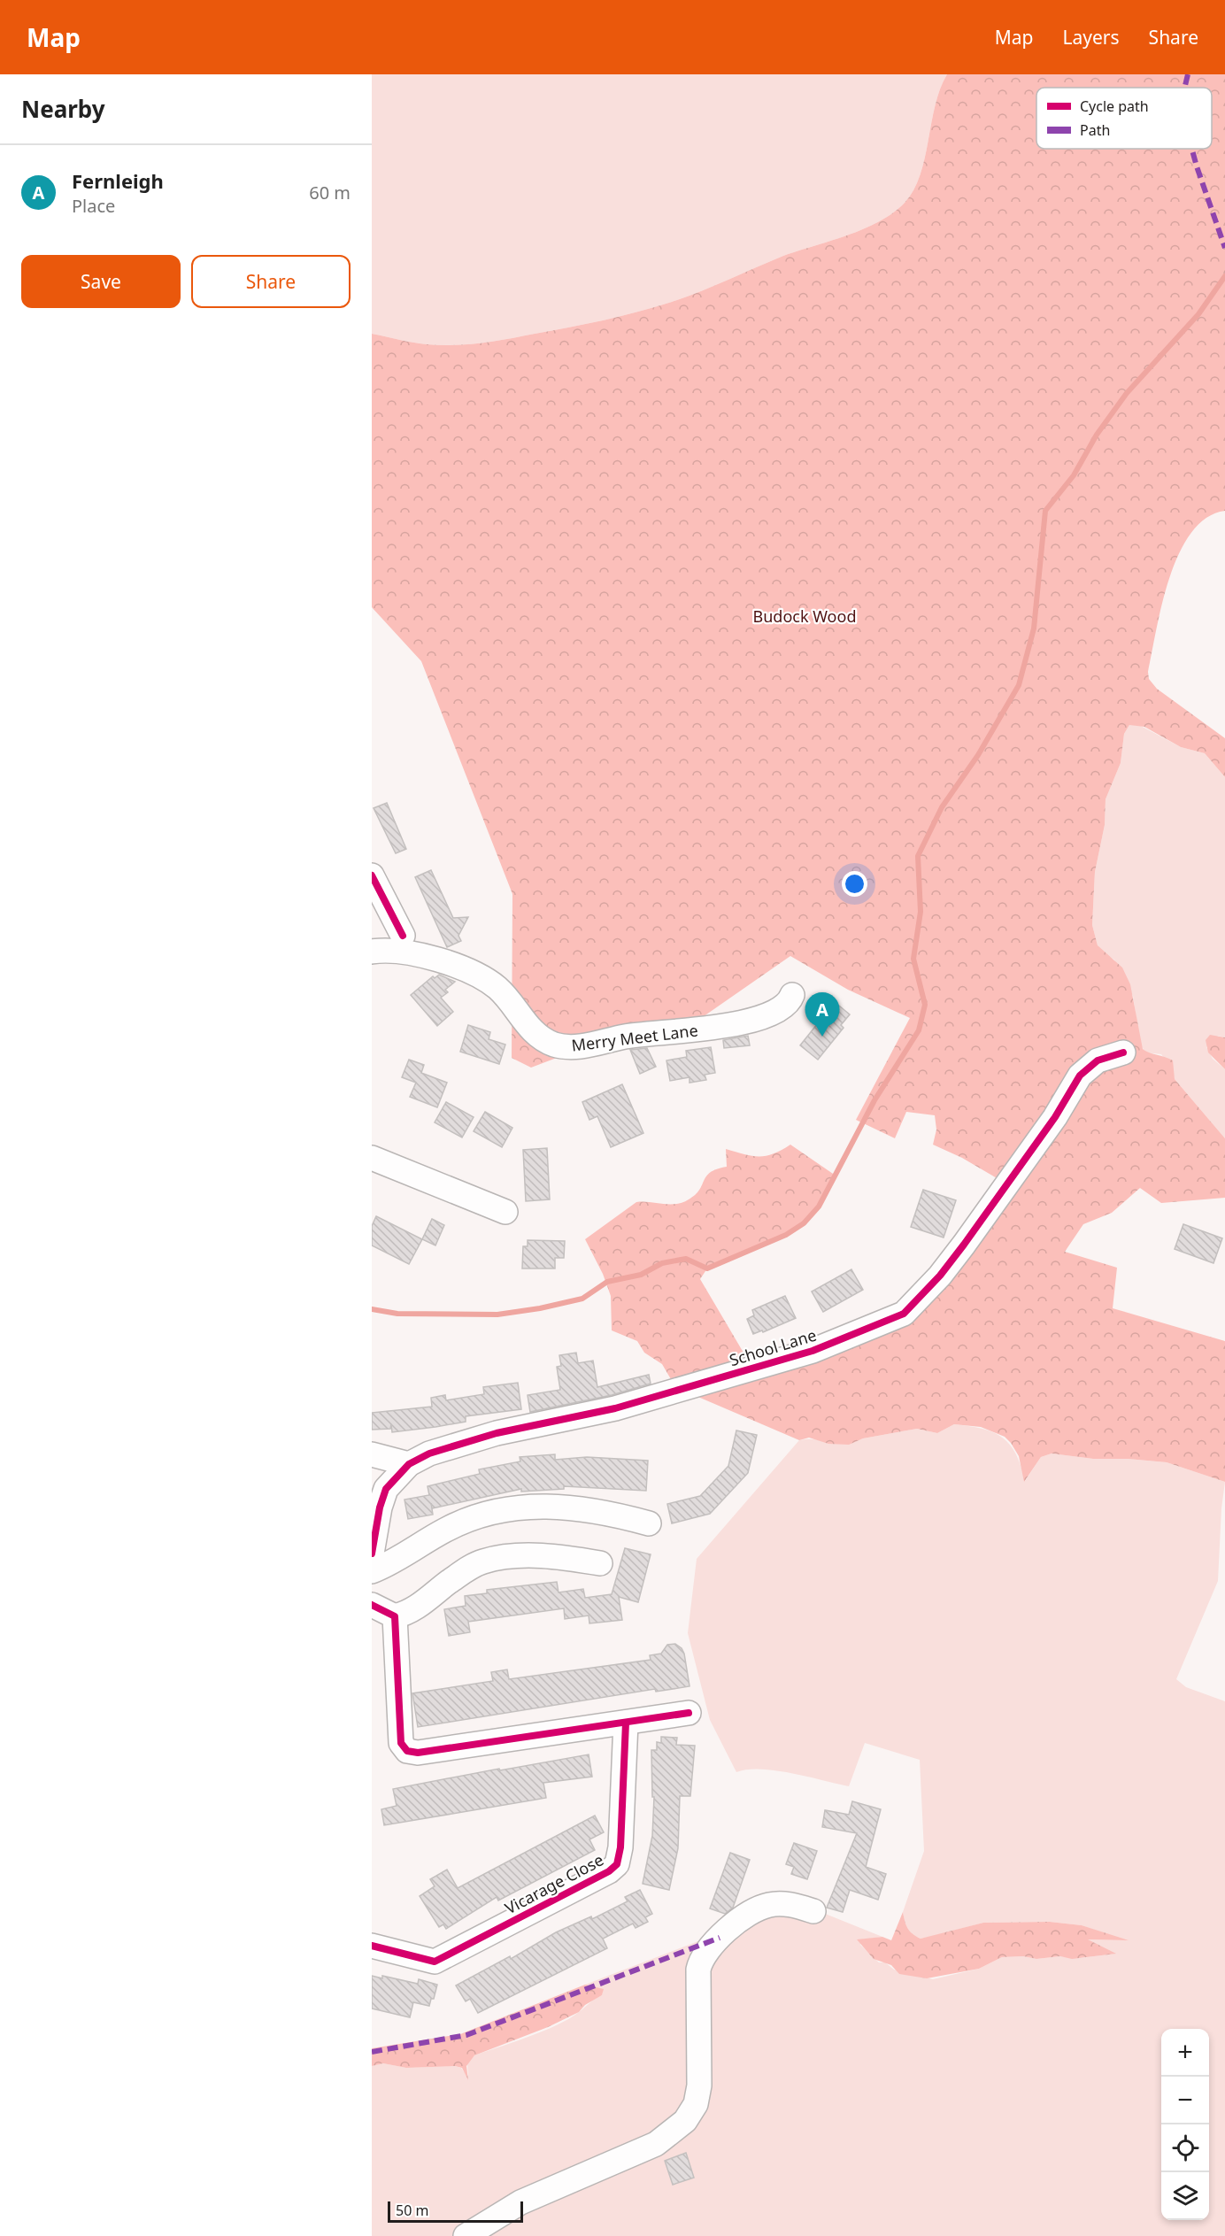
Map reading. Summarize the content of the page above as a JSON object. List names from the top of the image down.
{
  "streets": {
    "street": ["Merry Meet Lane", "School Lane", "Vicarage Close"]
  },
  "parks": ["Budock Wood"],
  "legend": ["Cycle path", "Path"],
  "scale_bar": "50 m",
  "page": {
    "header": "Map",
    "nav": ["Map", "Layers", "Share"],
    "heading": "Nearby",
    "list": [
      {
        "mark": "A",
        "name": "Fernleigh",
        "note": "Place",
        "value": "60 m"
      }
    ],
    "buttons": ["Save", "Share"],
    "pins": "A",
    "map_buttons": ["+", "−"],
    "scale": "50 m"
  }
}
